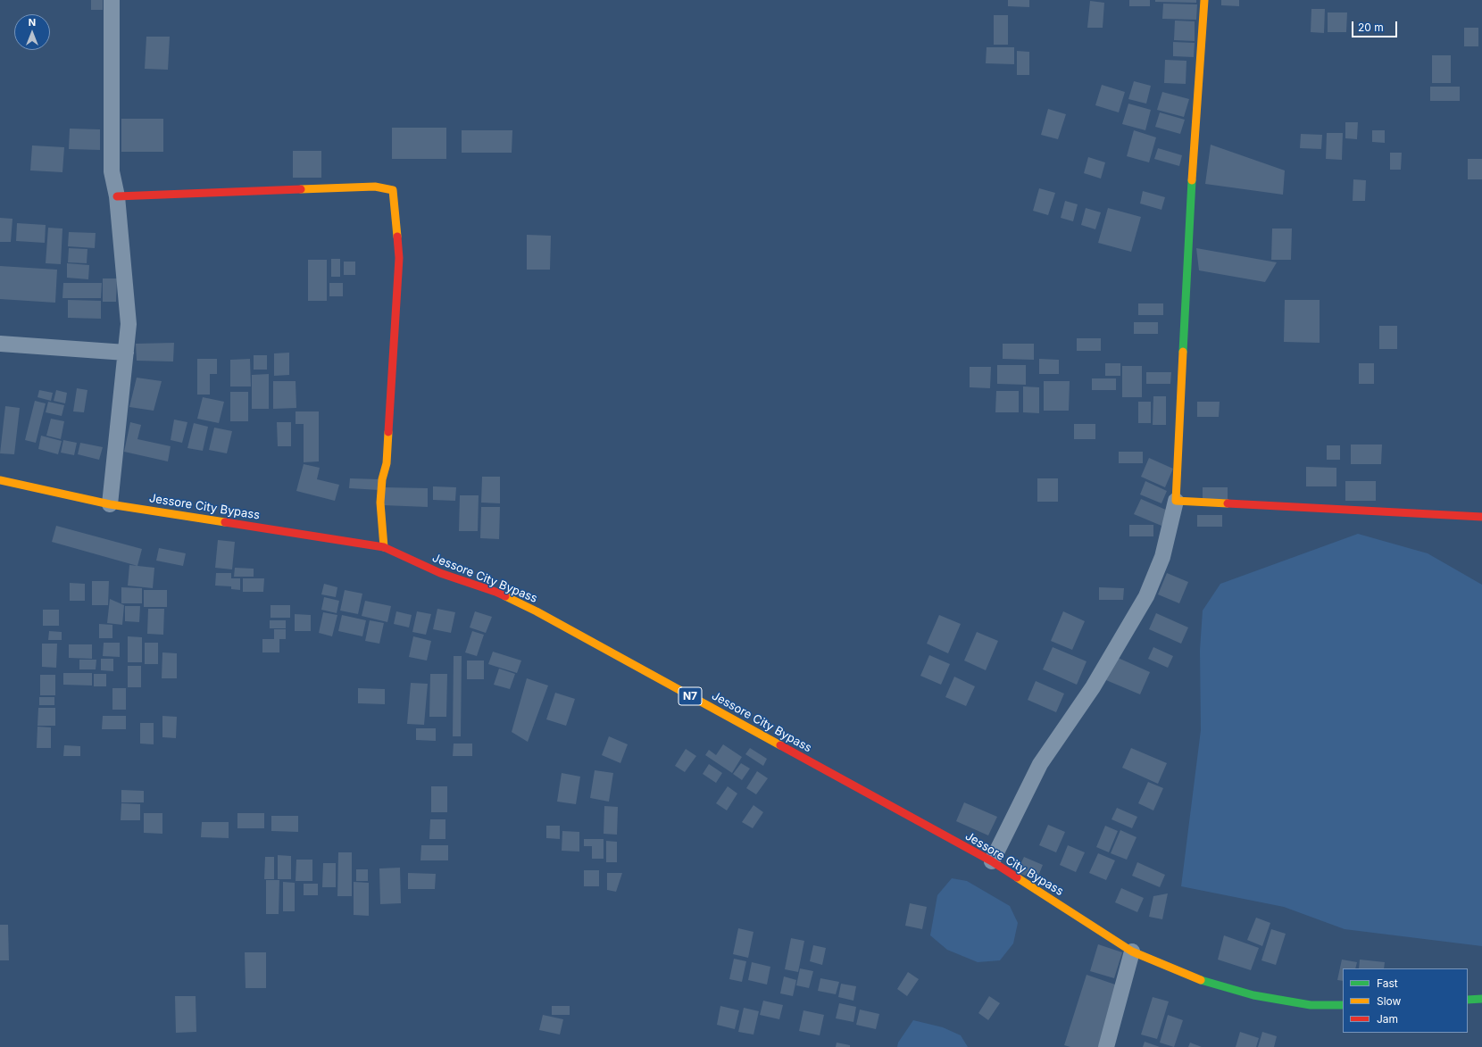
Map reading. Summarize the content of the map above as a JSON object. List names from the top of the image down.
{
  "streets": {
    "main road": ["Jessore City Bypass", "N7"]
  },
  "legend": ["Fast", "Slow", "Jam"],
  "scale_bar": "20 m",
  "north": "top"
}
